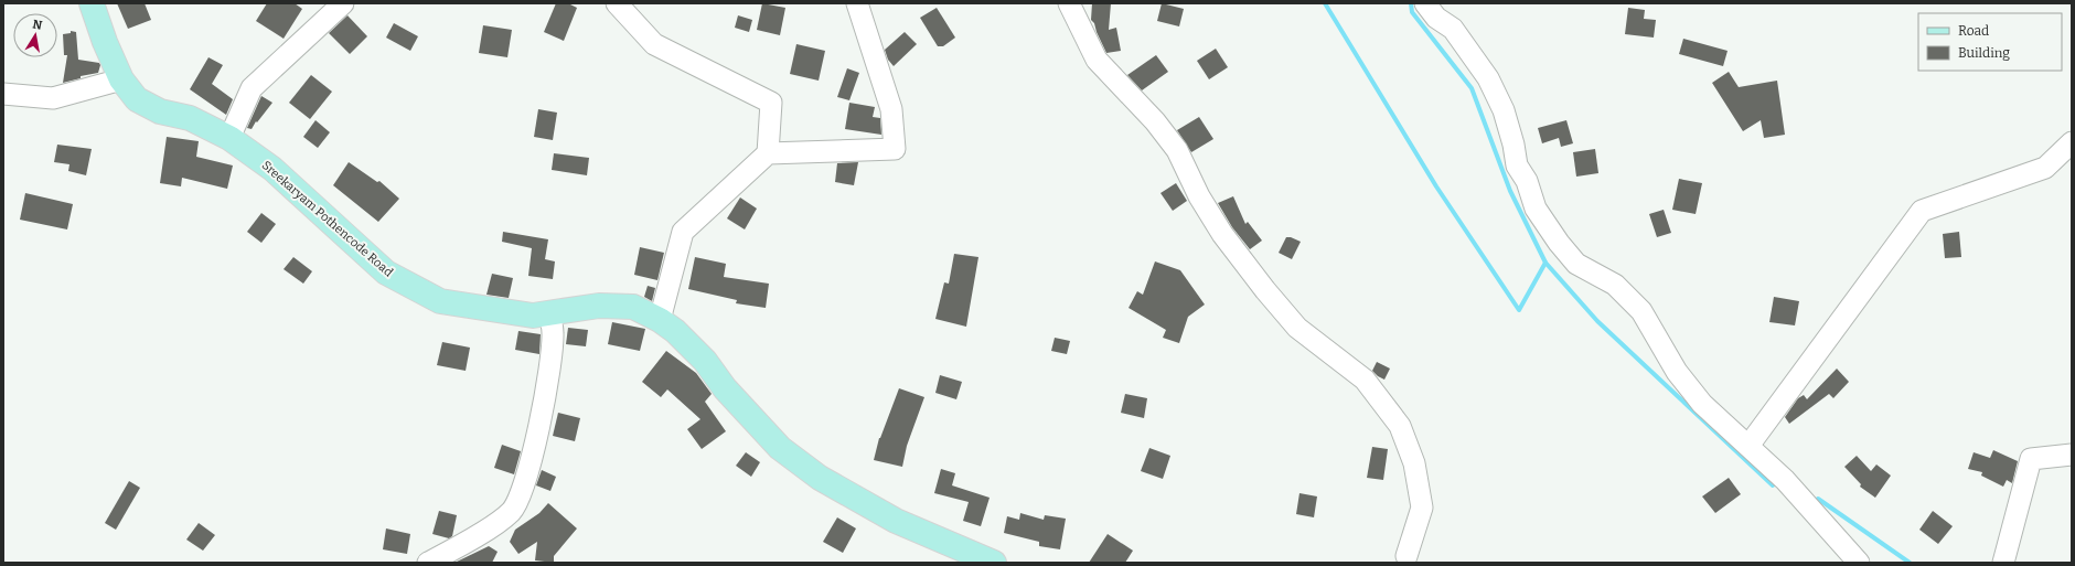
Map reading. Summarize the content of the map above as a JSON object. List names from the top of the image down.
{
  "streets": {
    "main road": ["Sreekaryam Pothencode Road"]
  },
  "legend": ["Road", "Building"],
  "north": "top"
}
